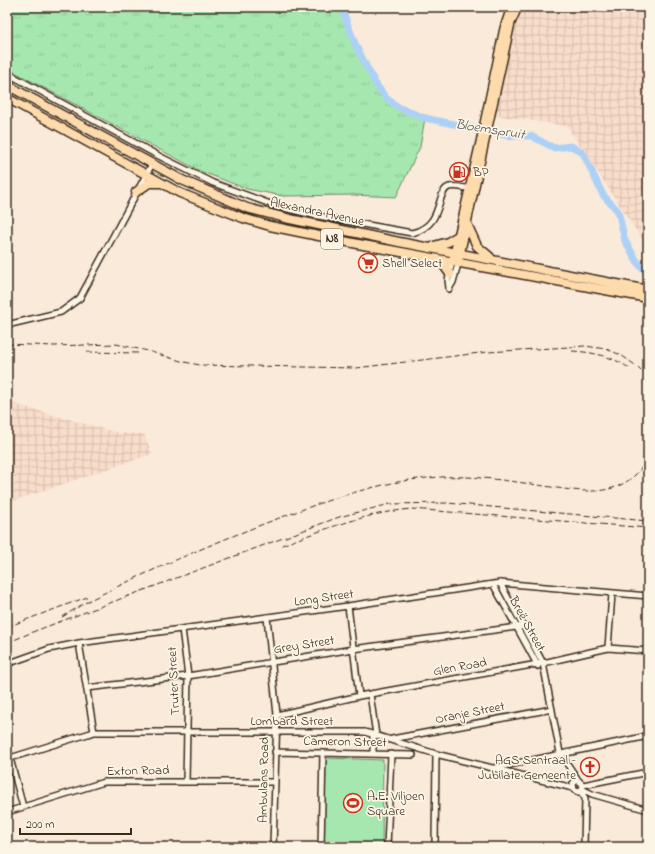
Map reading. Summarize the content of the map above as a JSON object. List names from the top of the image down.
{
  "streets": {
    "highway": ["Alexandra Avenue", "N8"],
    "street": [
      "Long Street",
      "Breë Street",
      "Grey Street",
      "Glen Road",
      "Truter Street",
      "Oranje Street",
      "Lombard Street",
      "Cameron Street",
      "Exton Road",
      "Ambulans Road"
    ]
  },
  "crossings": [
    ["Long Street", "Breë Street"],
    ["Long Street", "Truter Street"],
    ["Long Street", "Ambulans Road"],
    ["Breë Street", "Grey Street"],
    ["Breë Street", "Glen Road"],
    ["Breë Street", "Oranje Street"],
    ["Breë Street", "Lombard Street"],
    ["Grey Street", "Truter Street"],
    ["Grey Street", "Ambulans Road"],
    ["Glen Road", "Ambulans Road"],
    ["Truter Street", "Lombard Street"],
    ["Truter Street", "Exton Road"],
    ["Oranje Street", "Lombard Street"],
    ["Lombard Street", "Ambulans Road"],
    ["Cameron Street", "Ambulans Road"],
    ["Exton Road", "Ambulans Road"]
  ],
  "water": ["Bloemspruit"],
  "places": {
    "fuel station": ["BP"],
    "supermarket": ["Shell Select"],
    "church": ["AGS Sentraal - Jubilate Gemeente"],
    "sports": ["A.E. Viljoen Square"]
  },
  "scale_bar": "200 m"
}
